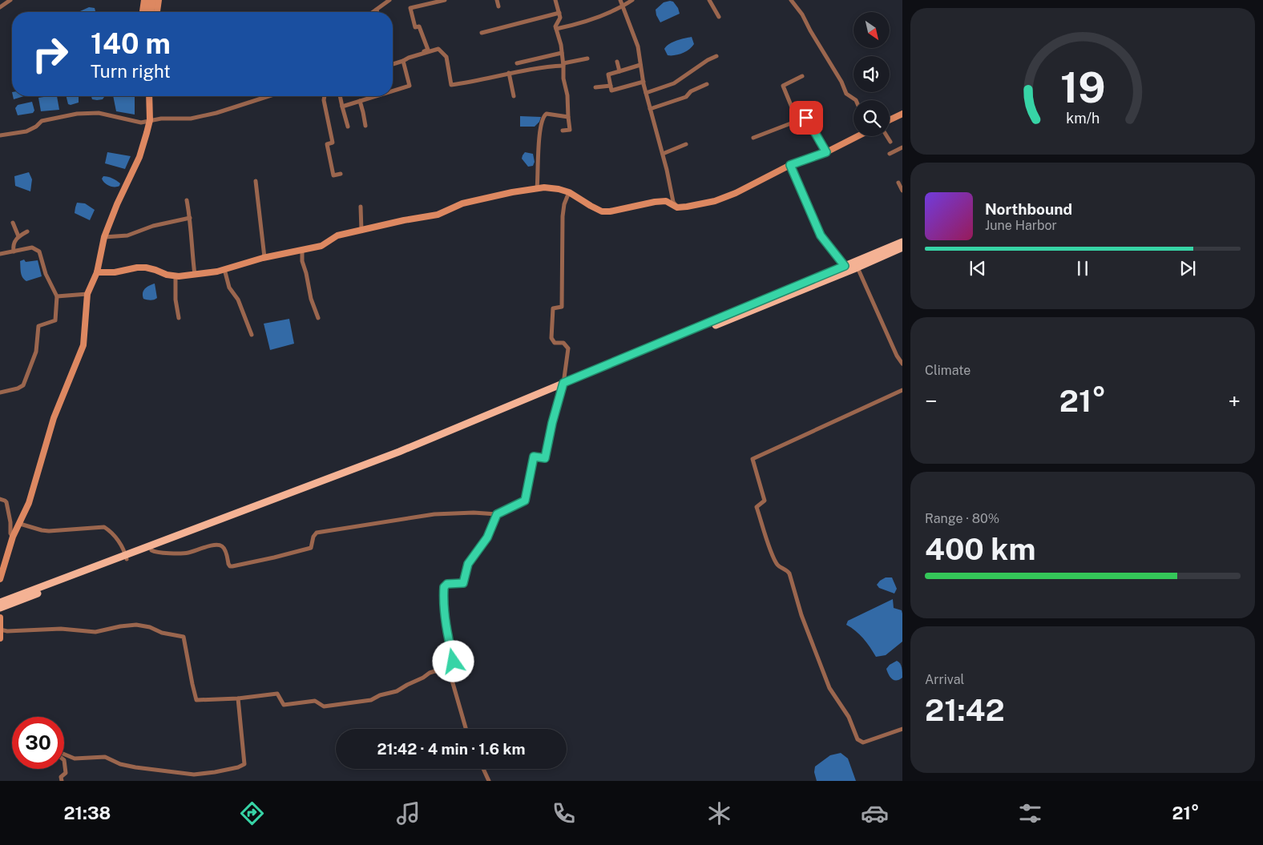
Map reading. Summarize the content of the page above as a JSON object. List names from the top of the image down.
{
  "north": "bottom right",
  "page": {
    "turn": ["140 m", "Turn right"],
    "song": ["Northbound", "June Harbor"],
    "tile": [
      "Climate",
      ["Range · 80%", "400 km"],
      ["Arrival", "21:42"]
    ],
    "heat": ["−", "21°", "+"],
    "limit": "30",
    "trip": "21:42 · 4 min · 1.6 km",
    "tabs": ["21:38", "21°"],
    "gauge": ["19", "km/h"]
  }
}
